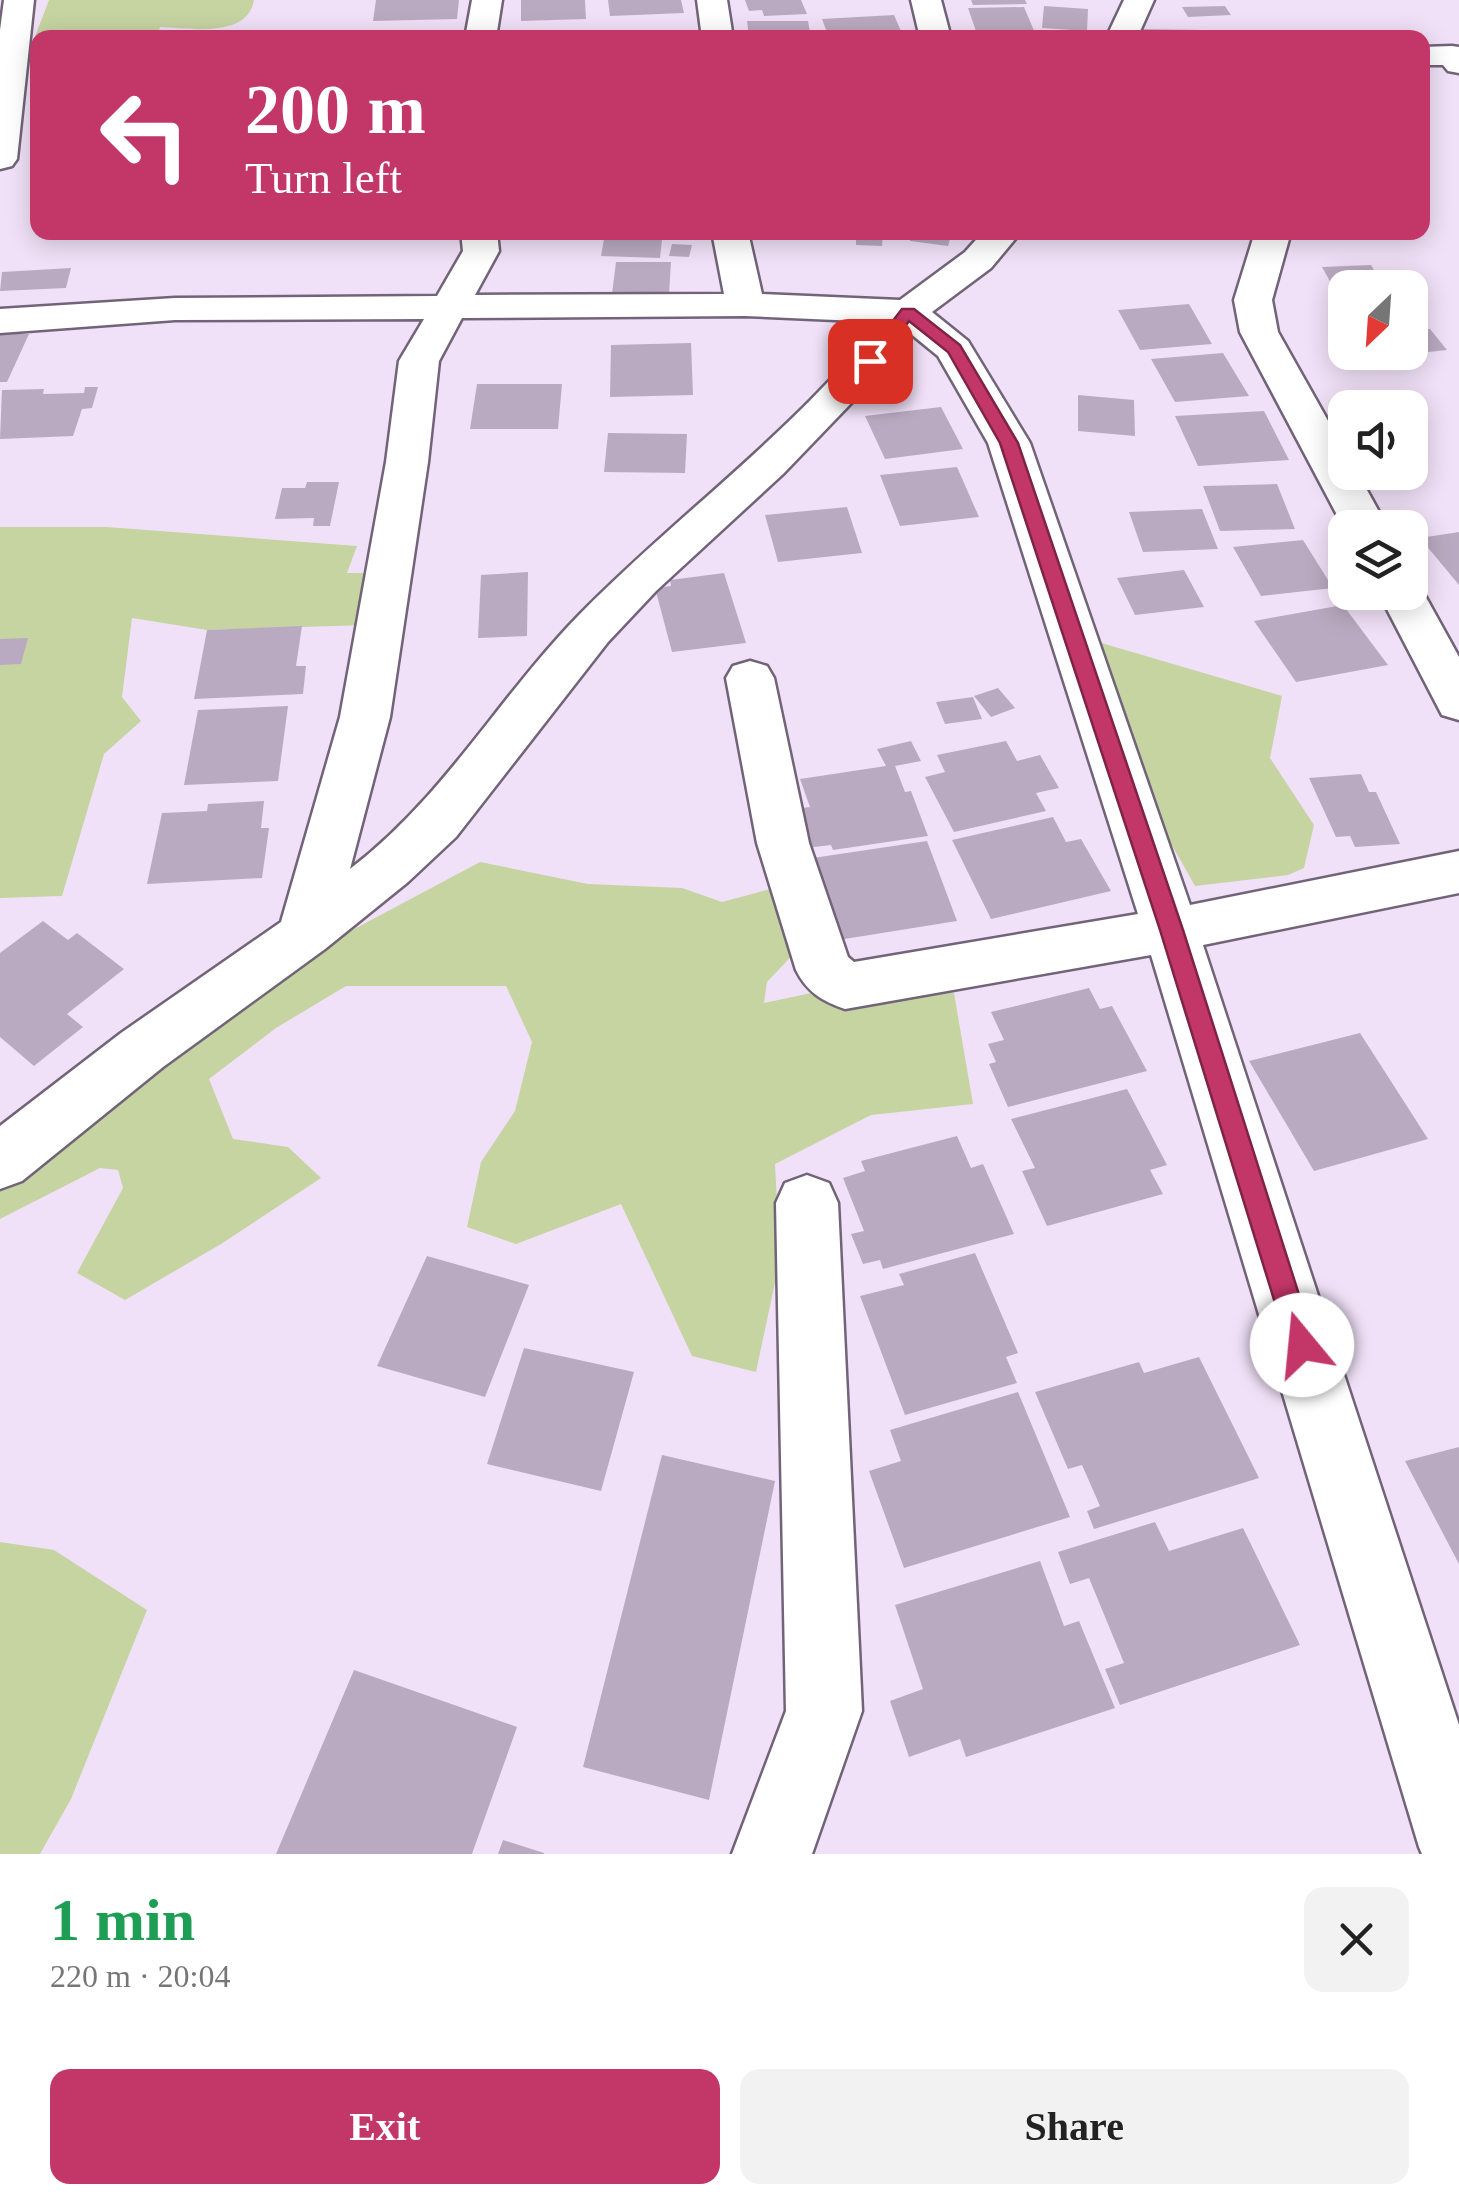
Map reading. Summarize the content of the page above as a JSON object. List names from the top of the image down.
{
  "north": "bottom left",
  "page": {
    "turn": ["200 m", "Turn left"],
    "heading": ["1 min", "220 m · 20:04"],
    "buttons": ["Exit", "Share"]
  }
}
